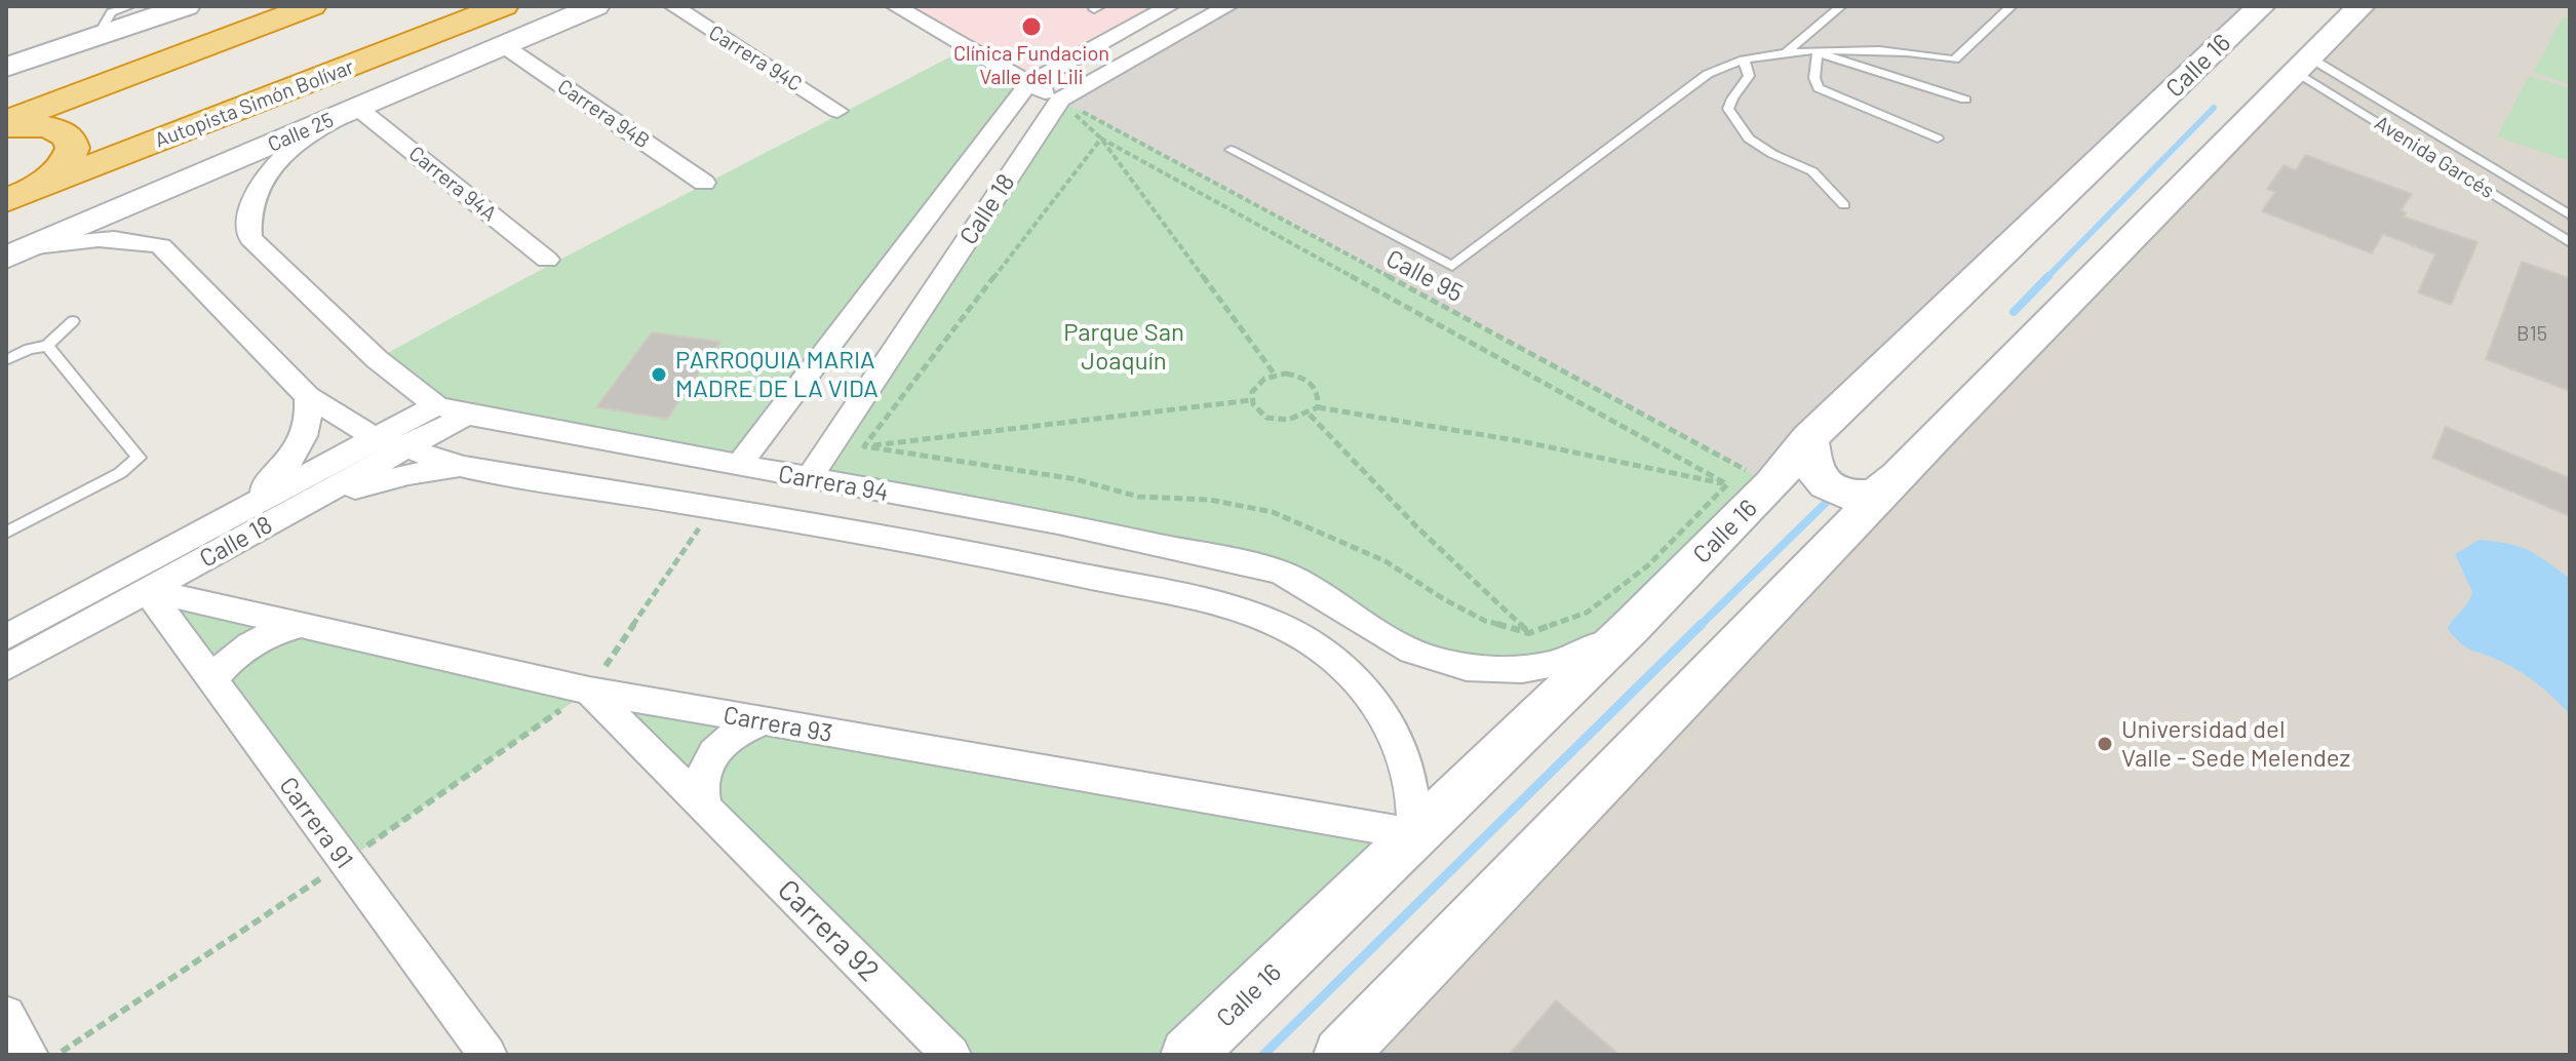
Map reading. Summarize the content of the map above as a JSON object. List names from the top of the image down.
{
  "streets": {
    "highway": ["Autopista Simón Bolívar"],
    "street": [
      "Carrera 94C",
      "Calle 16",
      "Carrera 94B",
      "Calle 25",
      "Carrera 94A",
      "Calle 18",
      "Carrera 94",
      "Carrera 93",
      "Carrera 91",
      "Carrera 92"
    ],
    "lane": ["Avenida Garcés"],
    "path": ["Calle 95"]
  },
  "crossings": [
    ["Calle 16", "Calle 95"],
    ["Calle 16", "Carrera 94"],
    ["Calle 16", "Carrera 93"],
    ["Carrera 94B", "Calle 25"],
    ["Calle 25", "Carrera 94A"],
    ["Calle 25", "Carrera 94"],
    ["Carrera 94A", "Carrera 94"],
    ["Calle 18", "Calle 95"],
    ["Calle 18", "Carrera 94"],
    ["Calle 18", "Carrera 93"],
    ["Calle 18", "Carrera 91"],
    ["Carrera 94", "Carrera 93"],
    ["Carrera 93", "Carrera 91"],
    ["Carrera 93", "Carrera 92"]
  ],
  "parks": ["Parque San Joaquín"],
  "places": ["Clínica Fundacion Valle del Lili", "PARROQUIA MARIA MADRE DE LA VIDA", "Universidad del Valle - Sede Melendez"],
  "house_numbers": ["B15"]
}
